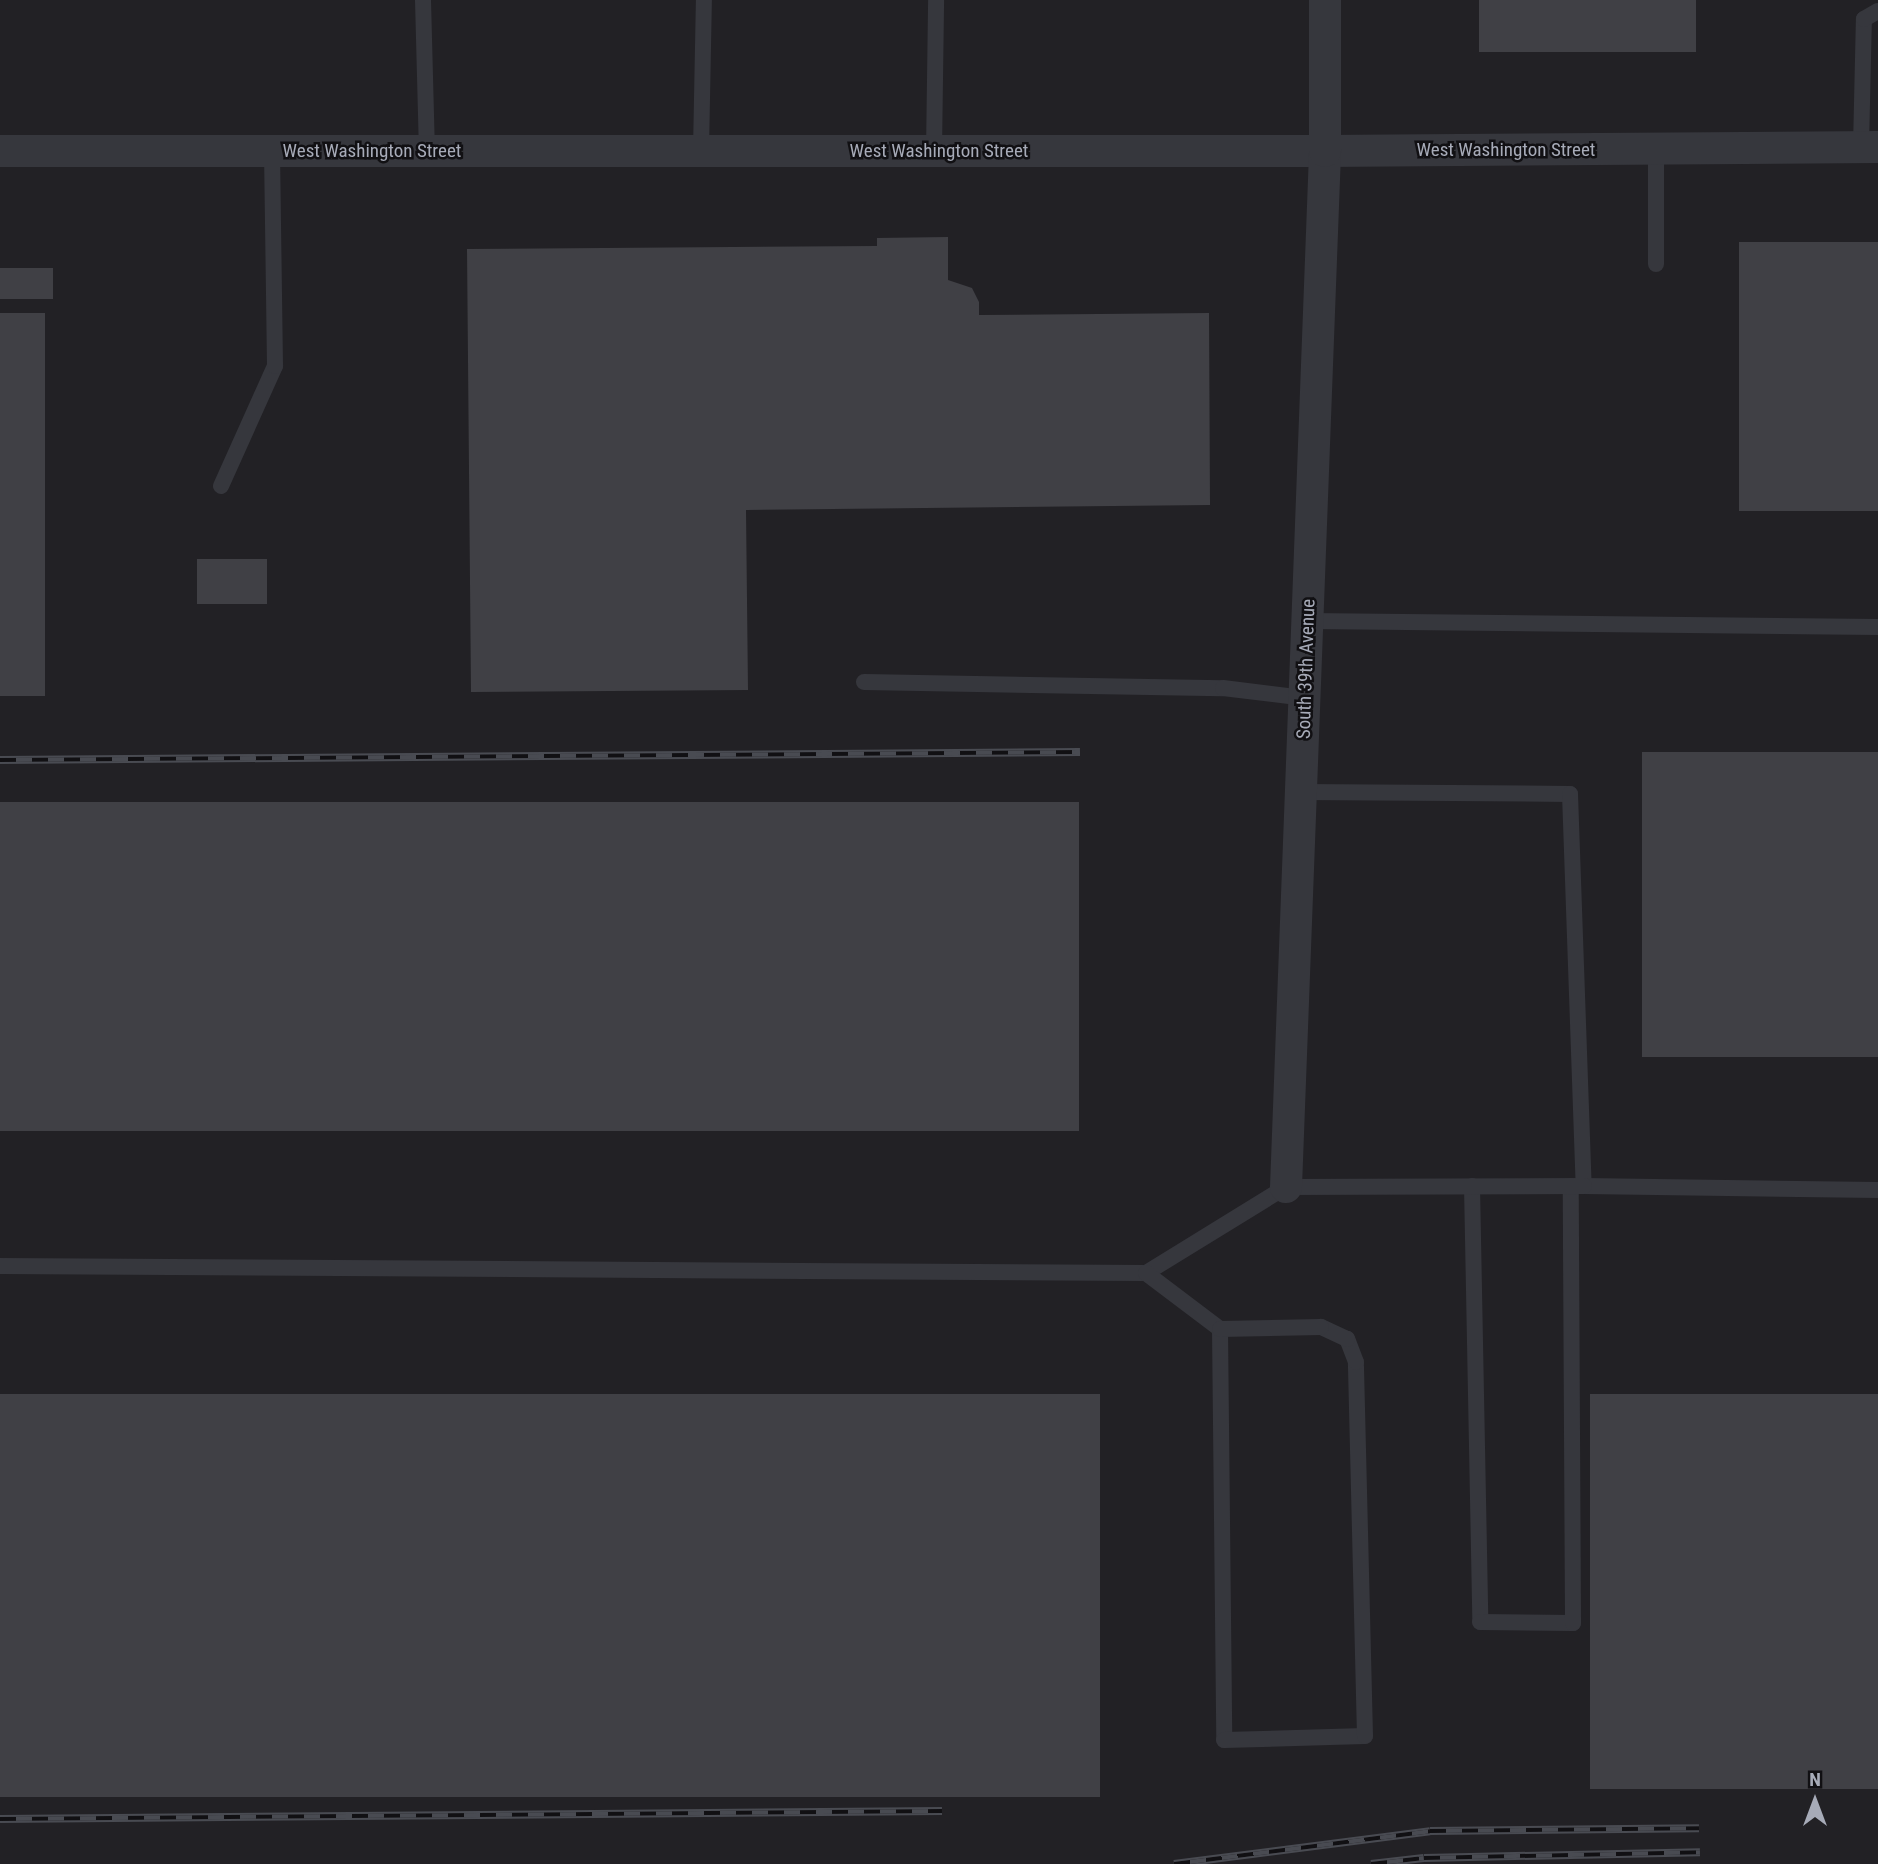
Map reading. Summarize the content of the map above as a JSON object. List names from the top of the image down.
{
  "streets": {
    "street": ["West Washington Street", "South 39th Avenue"]
  },
  "crossings": [
    ["West Washington Street", "South 39th Avenue"]
  ],
  "north": "top"
}
